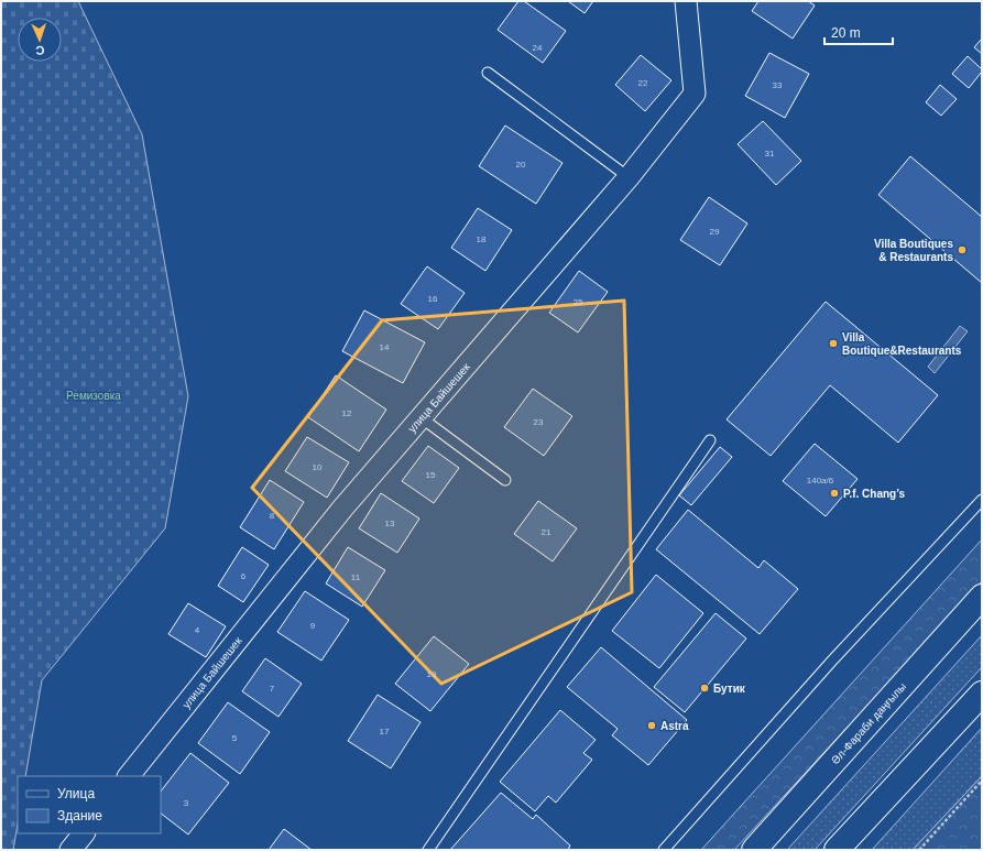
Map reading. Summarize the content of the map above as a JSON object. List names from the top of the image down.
{
  "streets": {
    "main road": ["Әл-Фараби даңғылы"],
    "street": ["улица Байшешек"]
  },
  "parks": ["Ремизовка"],
  "places": [
    "Villa Boutiques & Restaurants",
    "Villa Boutique&Restaurants",
    "P.f. Chang’s",
    "Бутик",
    "Astra"
  ],
  "house_numbers": [
    "24",
    "22",
    "33",
    "31",
    "20",
    "29",
    "18",
    "16",
    "25",
    "14",
    "12",
    "23",
    "10",
    "15",
    "140а/6",
    "8",
    "13",
    "21",
    "6",
    "11",
    "9",
    "4",
    "19",
    "7",
    "17",
    "5",
    "3"
  ],
  "legend": ["Улица", "Здание"],
  "scale_bar": "20 m",
  "north": "bottom"
}
